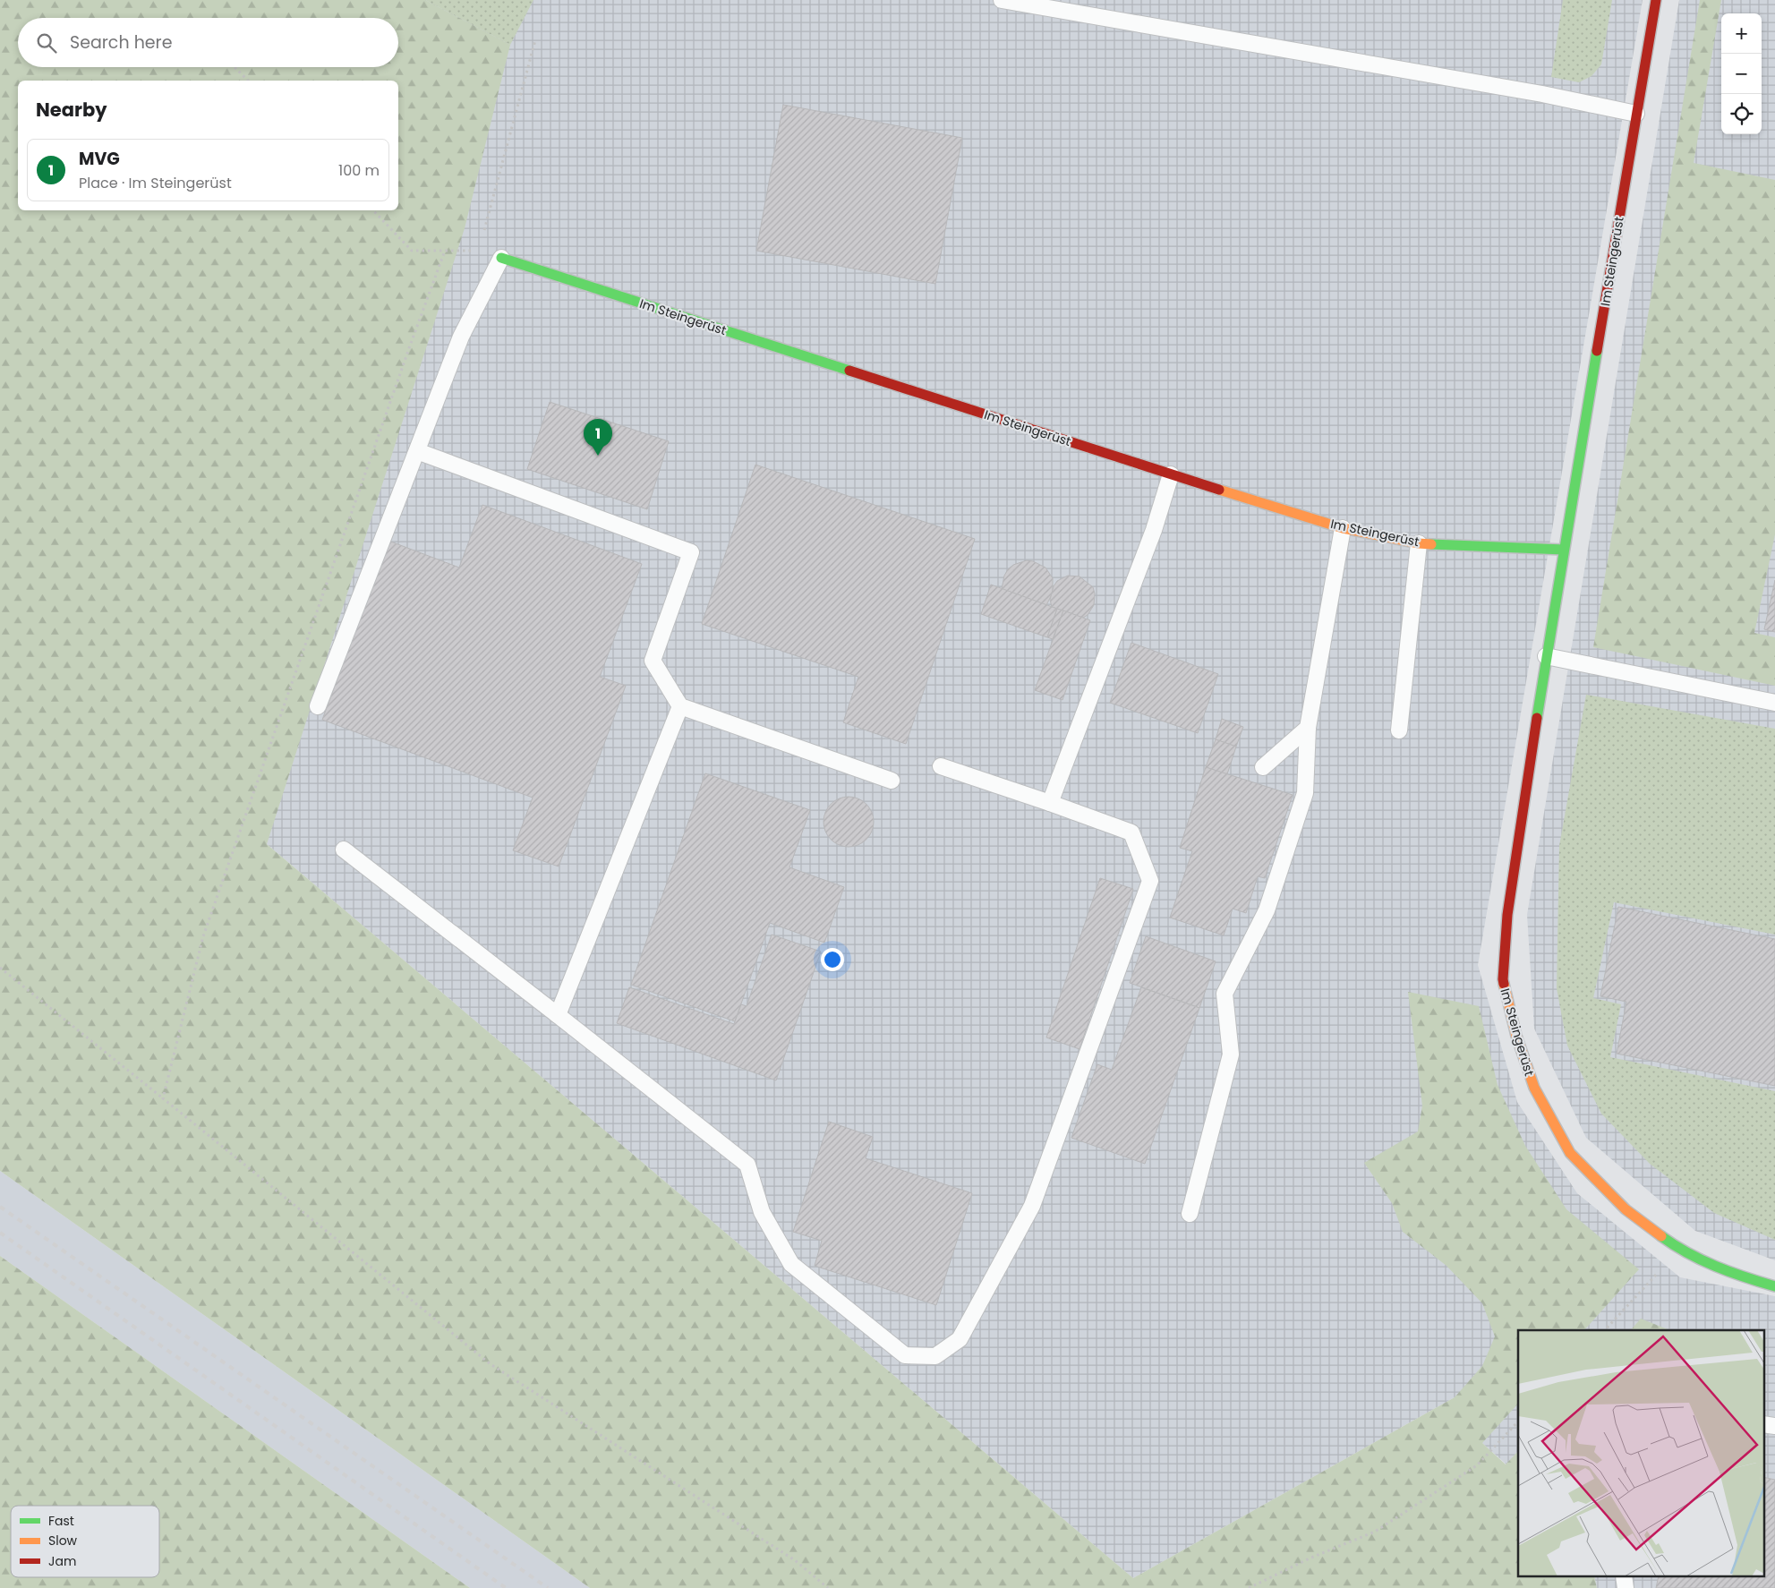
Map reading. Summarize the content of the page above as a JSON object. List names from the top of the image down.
{
  "streets": {
    "street": ["Im Steingerüst"]
  },
  "legend": ["Fast", "Slow", "Jam"],
  "page": {
    "map_buttons": ["+", "−"],
    "search": "Search here",
    "heading": "Nearby",
    "list": [
      {
        "mark": "1",
        "name": "MVG",
        "note": "Place · Im Steingerüst",
        "value": "100 m"
      }
    ],
    "pins": "1"
  }
}
